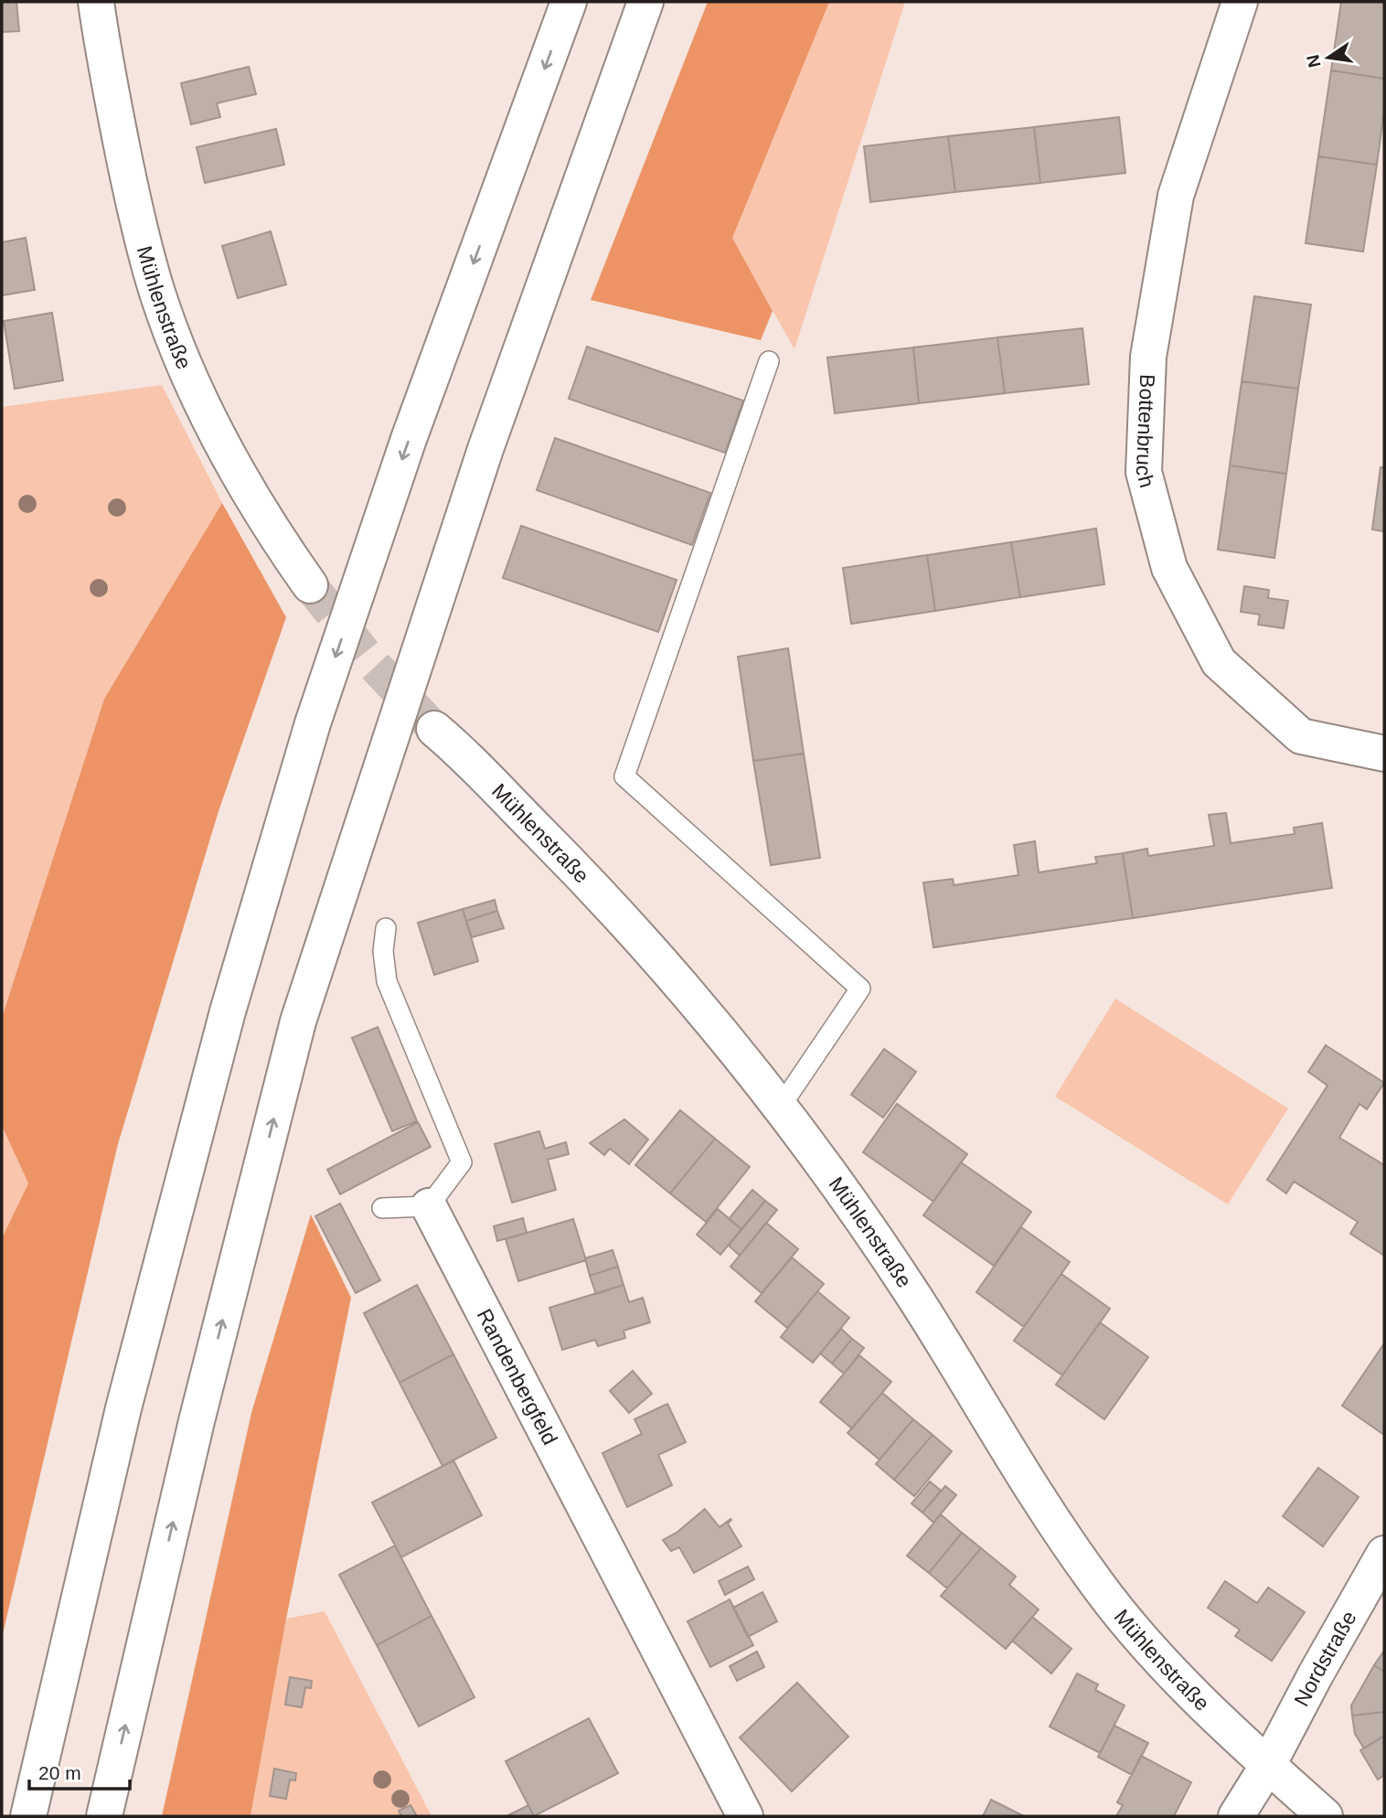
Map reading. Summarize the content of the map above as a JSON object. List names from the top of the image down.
{
  "streets": {
    "main road": [
      "Mühlenstraße",
      "Bottenbruch",
      "Randenbergfeld",
      "Nordstraße"
    ]
  },
  "crossings": [
    ["Mühlenstraße", "Nordstraße"]
  ],
  "scale_bar": "20 m",
  "north": "left"
}
